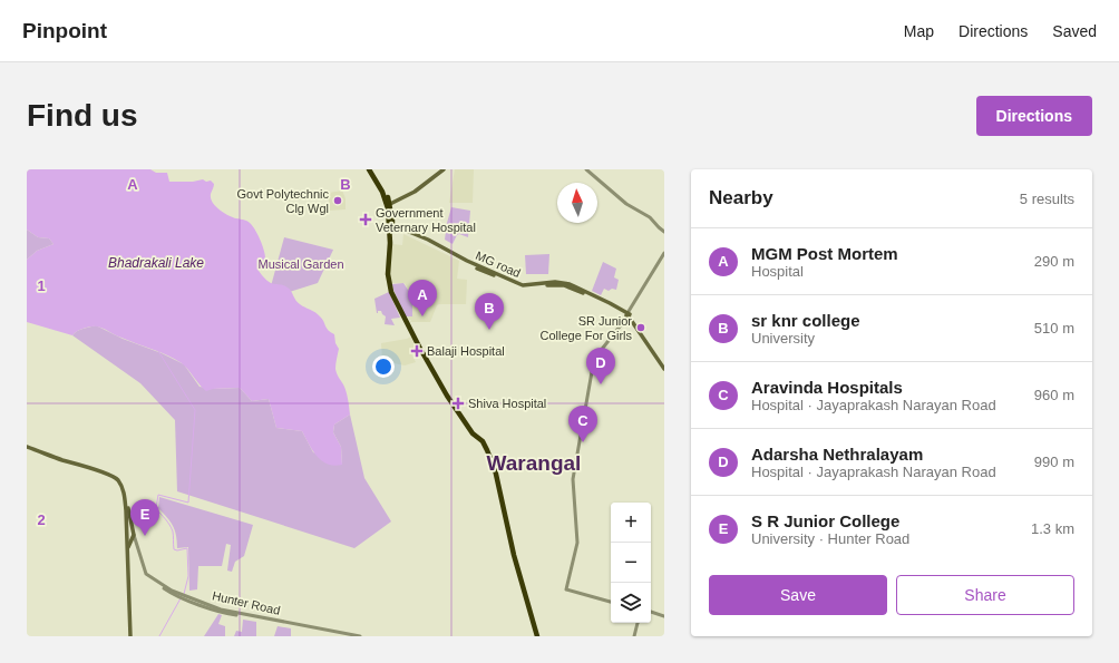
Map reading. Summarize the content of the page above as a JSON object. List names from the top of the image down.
{
  "streets": {
    "main road": ["MG road", "Hunter Road"]
  },
  "districts": ["Warangal"],
  "water": ["Bhadrakali Lake"],
  "parks": ["Musical Garden"],
  "places": {
    "other": ["Govt Polytechnic Clg Wgl", "SR Junior College For Girls"],
    "health": ["Government Veternary Hospital", "Balaji Hospital", "Shiva Hospital"]
  },
  "north": "top",
  "page": {
    "header": "Pinpoint",
    "nav": ["Map", "Directions", "Saved"],
    "buttons": [
      "Directions",
      ["Save", "Share"]
    ],
    "title": "Find us",
    "heading": ["Nearby", "5 results"],
    "list": [
      {
        "mark": "A",
        "name": "MGM Post Mortem",
        "note": "Hospital",
        "value": "290 m"
      },
      {
        "mark": "B",
        "name": "sr knr college",
        "note": "University",
        "value": "510 m"
      },
      {
        "mark": "C",
        "name": "Aravinda Hospitals",
        "note": "Hospital · Jayaprakash Narayan Road",
        "value": "960 m"
      },
      {
        "mark": "D",
        "name": "Adarsha Nethralayam",
        "note": "Hospital · Jayaprakash Narayan Road",
        "value": "990 m"
      },
      {
        "mark": "E",
        "name": "S R Junior College",
        "note": "University · Hunter Road",
        "value": "1.3 km"
      }
    ],
    "pins": [
      "A",
      "B",
      "D",
      "C",
      "E"
    ],
    "map_buttons": ["+", "−"]
  },
  "grid": {
    "columns": ["A", "B"],
    "rows": ["1", "2"]
  }
}
